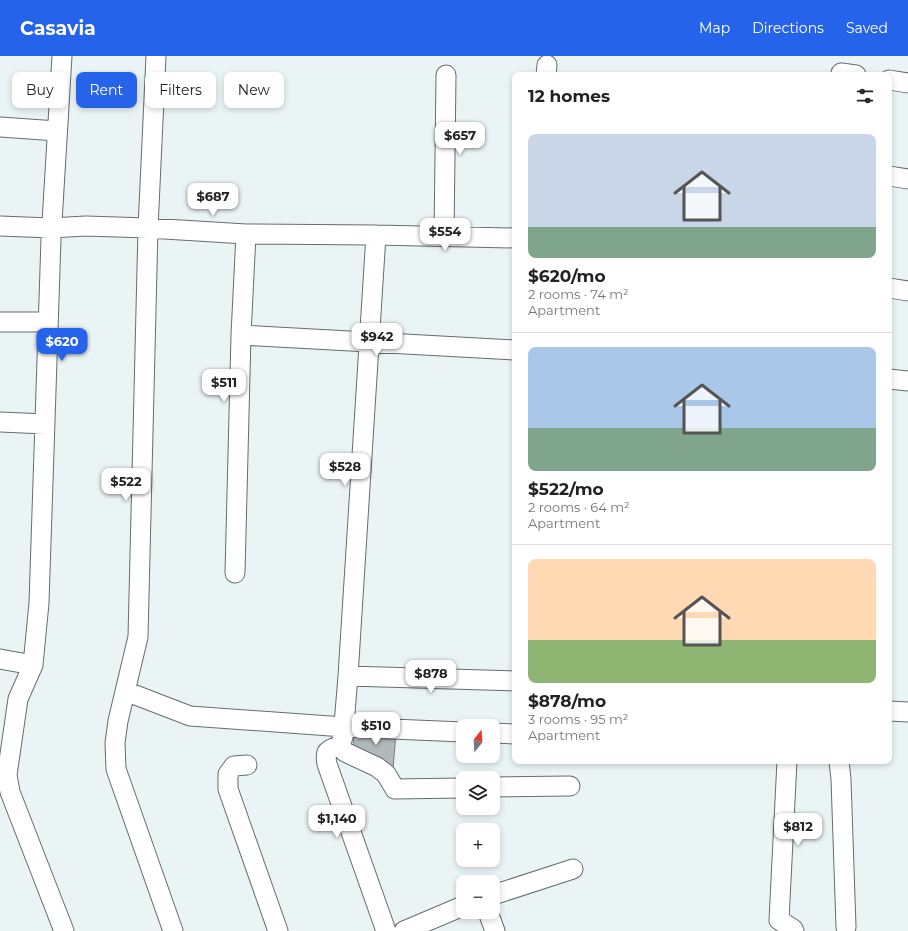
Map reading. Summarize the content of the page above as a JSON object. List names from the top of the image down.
{
  "north": "top",
  "page": {
    "header": "Casavia",
    "nav": ["Map", "Directions", "Saved"],
    "chip": [
      "Buy",
      "Rent",
      "Filters",
      "New"
    ],
    "heading": "12 homes",
    "list": [
      {
        "name": "$620/mo",
        "note": "2 rooms · 74 m² · Apartment"
      },
      {
        "name": "$522/mo",
        "note": "2 rooms · 64 m² · Apartment"
      },
      {
        "name": "$878/mo",
        "note": "3 rooms · 95 m² · Apartment"
      }
    ],
    "price": [
      "$657",
      "$687",
      "$554",
      "$942",
      "$620",
      "$511",
      "$528",
      "$522",
      "$878",
      "$510",
      "$1,140",
      "$812"
    ],
    "map_buttons": ["+", "−"]
  }
}
